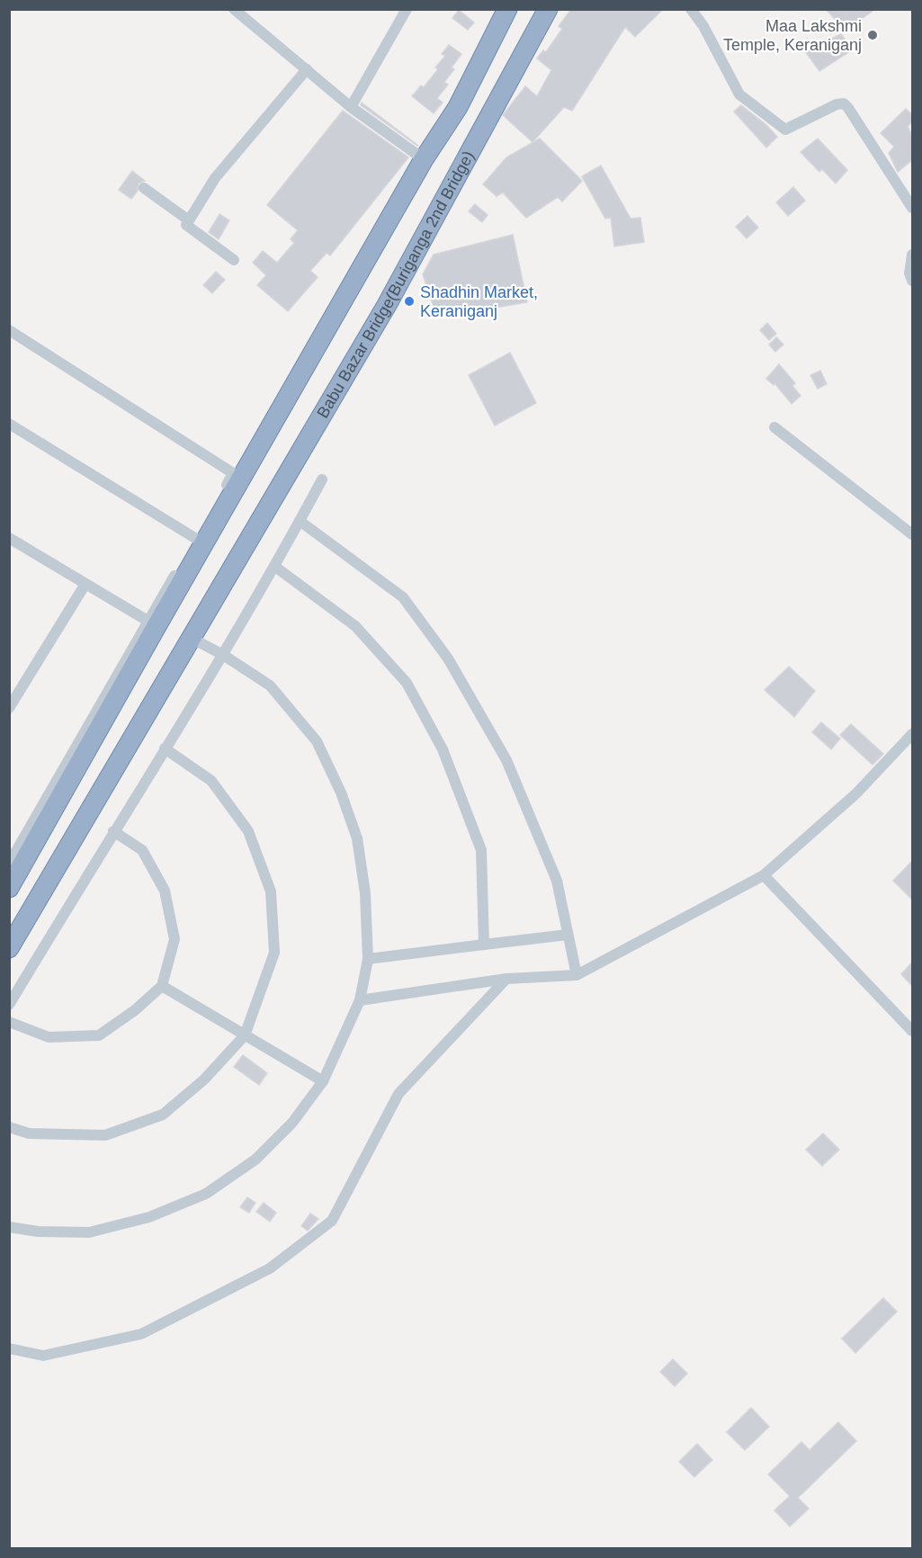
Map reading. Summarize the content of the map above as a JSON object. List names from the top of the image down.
{
  "streets": {
    "highway": ["Babu Bazar Bridge(Buriganga 2nd Bridge)"]
  },
  "places": ["Maa Lakshmi Temple, Keraniganj", "Shadhin Market, Keraniganj"]
}
